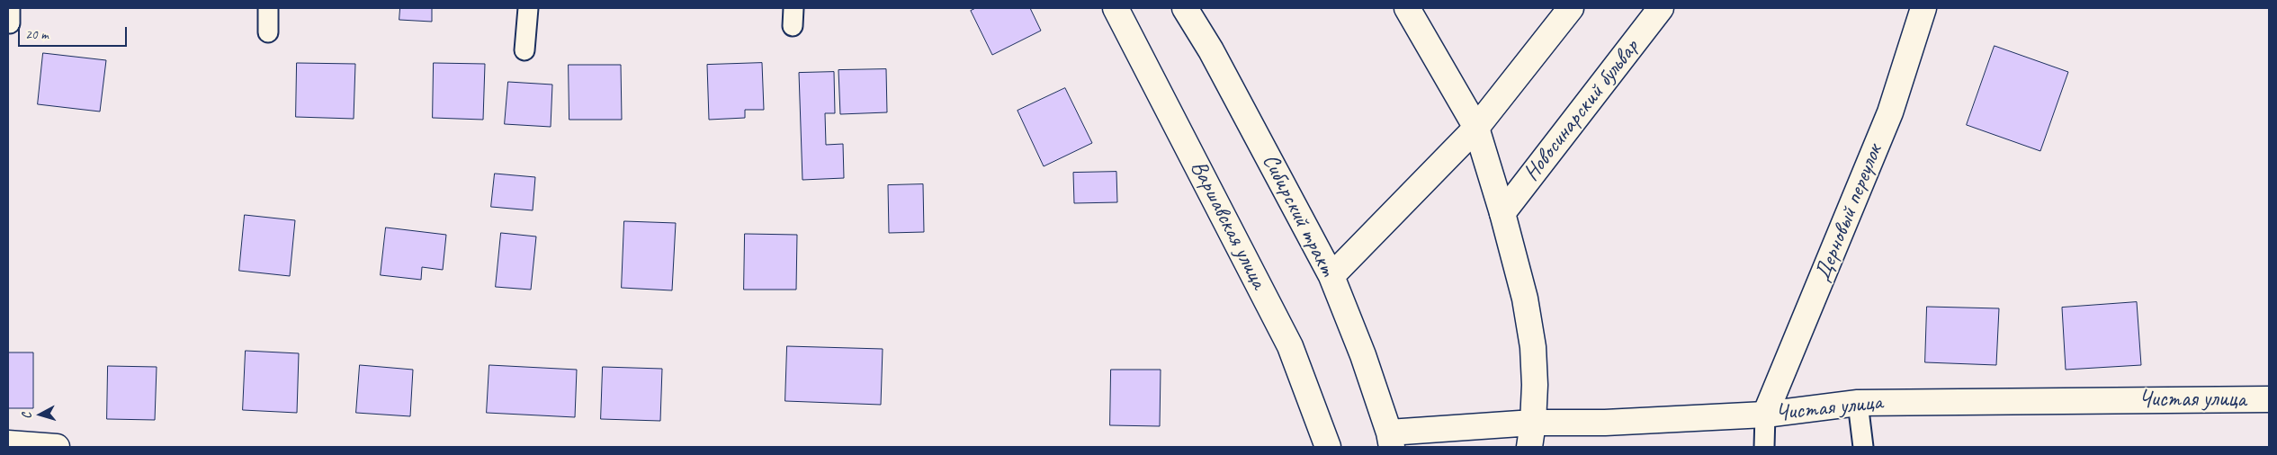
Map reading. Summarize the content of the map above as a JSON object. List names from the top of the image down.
{
  "streets": {
    "main road": [
      "Новосинарский бульвар",
      "Дерновый переулок",
      "Сибирский тракт",
      "Варшавская улица",
      "Чистая улица"
    ]
  },
  "crossings": [
    ["Дерновый переулок", "Чистая улица"],
    ["Сибирский тракт", "Чистая улица"]
  ],
  "scale_bar": "20 m",
  "north": "left"
}
